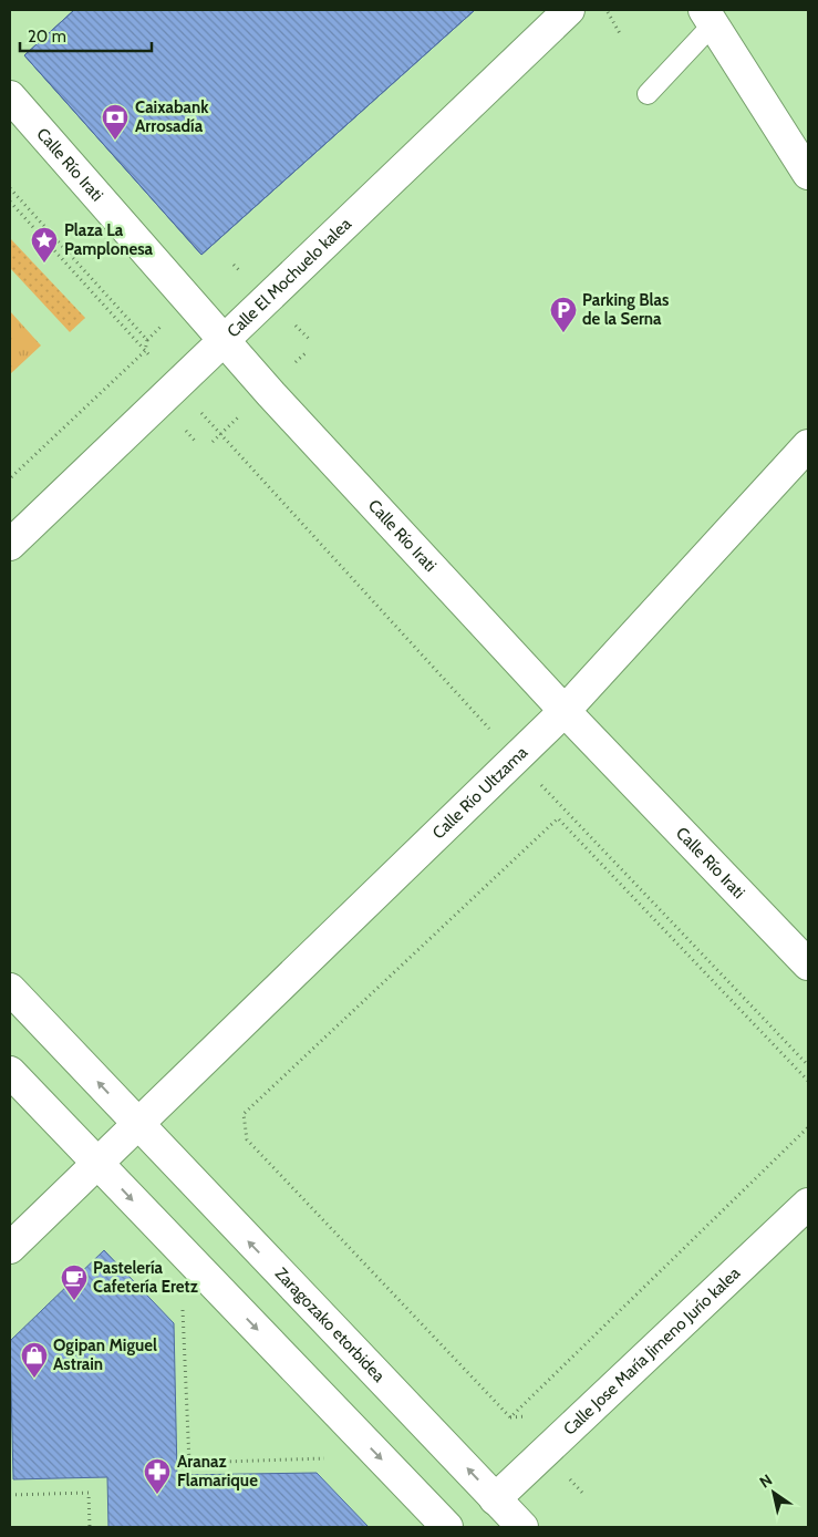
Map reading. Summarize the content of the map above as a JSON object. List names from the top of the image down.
{
  "streets": {
    "street": [
      "Calle Río Irati",
      "Calle El Mochuelo kalea",
      "Calle Río Ultzama",
      "Zaragozako etorbidea",
      "Calle Jose María Jimeno Jurío kalea"
    ]
  },
  "crossings": [
    ["Calle Río Irati", "Calle El Mochuelo kalea"],
    ["Calle Río Irati", "Calle Río Ultzama"],
    ["Calle Río Ultzama", "Zaragozako etorbidea"],
    ["Zaragozako etorbidea", "Calle Jose María Jimeno Jurío kalea"]
  ],
  "places": {
    "bank": ["Caixabank Arrosadía"],
    "place": ["Plaza La Pamplonesa"],
    "parking": ["Parking Blas de la Serna"],
    "cafe": ["Pastelería Cafetería Eretz"],
    "shop": ["Ogipan Miguel Astrain"],
    "pharmacy": ["Aranaz Flamarique"]
  },
  "scale_bar": "20 m",
  "north": "top left"
}
